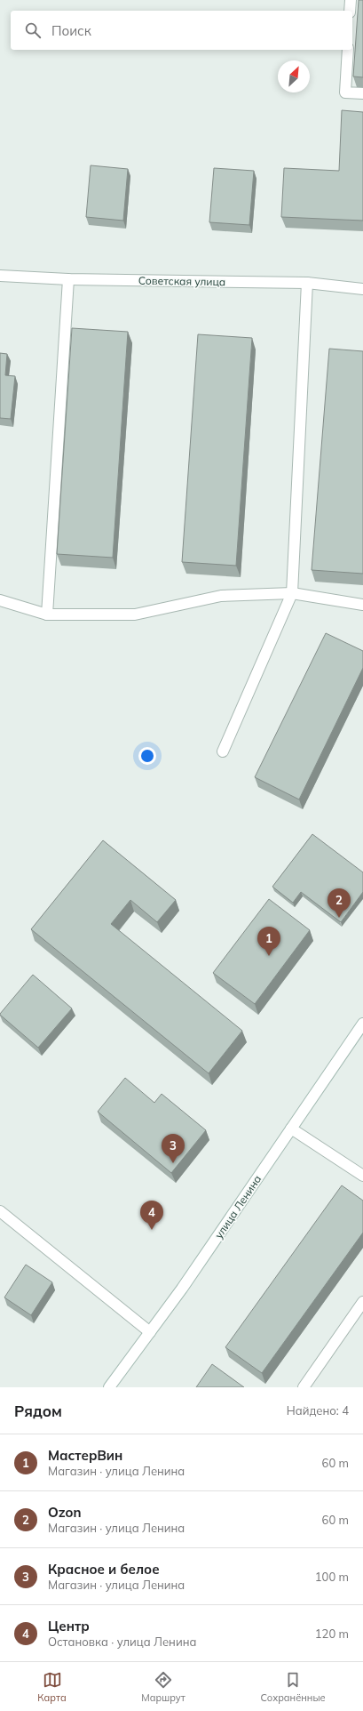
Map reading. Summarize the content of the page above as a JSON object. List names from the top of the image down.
{
  "streets": {
    "street": ["Советская улица", "улица Ленина"]
  },
  "north": "top right",
  "page": {
    "search": "Поиск",
    "pins": [
      "2",
      "1",
      "3",
      "4"
    ],
    "heading": ["Рядом", "Найдено: 4"],
    "list": [
      {
        "mark": "1",
        "name": "МастерВин",
        "note": "Магазин · улица Ленина",
        "value": "60 m"
      },
      {
        "mark": "2",
        "name": "Ozon",
        "note": "Магазин · улица Ленина",
        "value": "60 m"
      },
      {
        "mark": "3",
        "name": "Красное и белое",
        "note": "Магазин · улица Ленина",
        "value": "100 m"
      },
      {
        "mark": "4",
        "name": "Центр",
        "note": "Остановка · улица Ленина",
        "value": "120 m"
      }
    ],
    "nav": ["Карта", "Маршрут", "Сохранённые"]
  }
}
